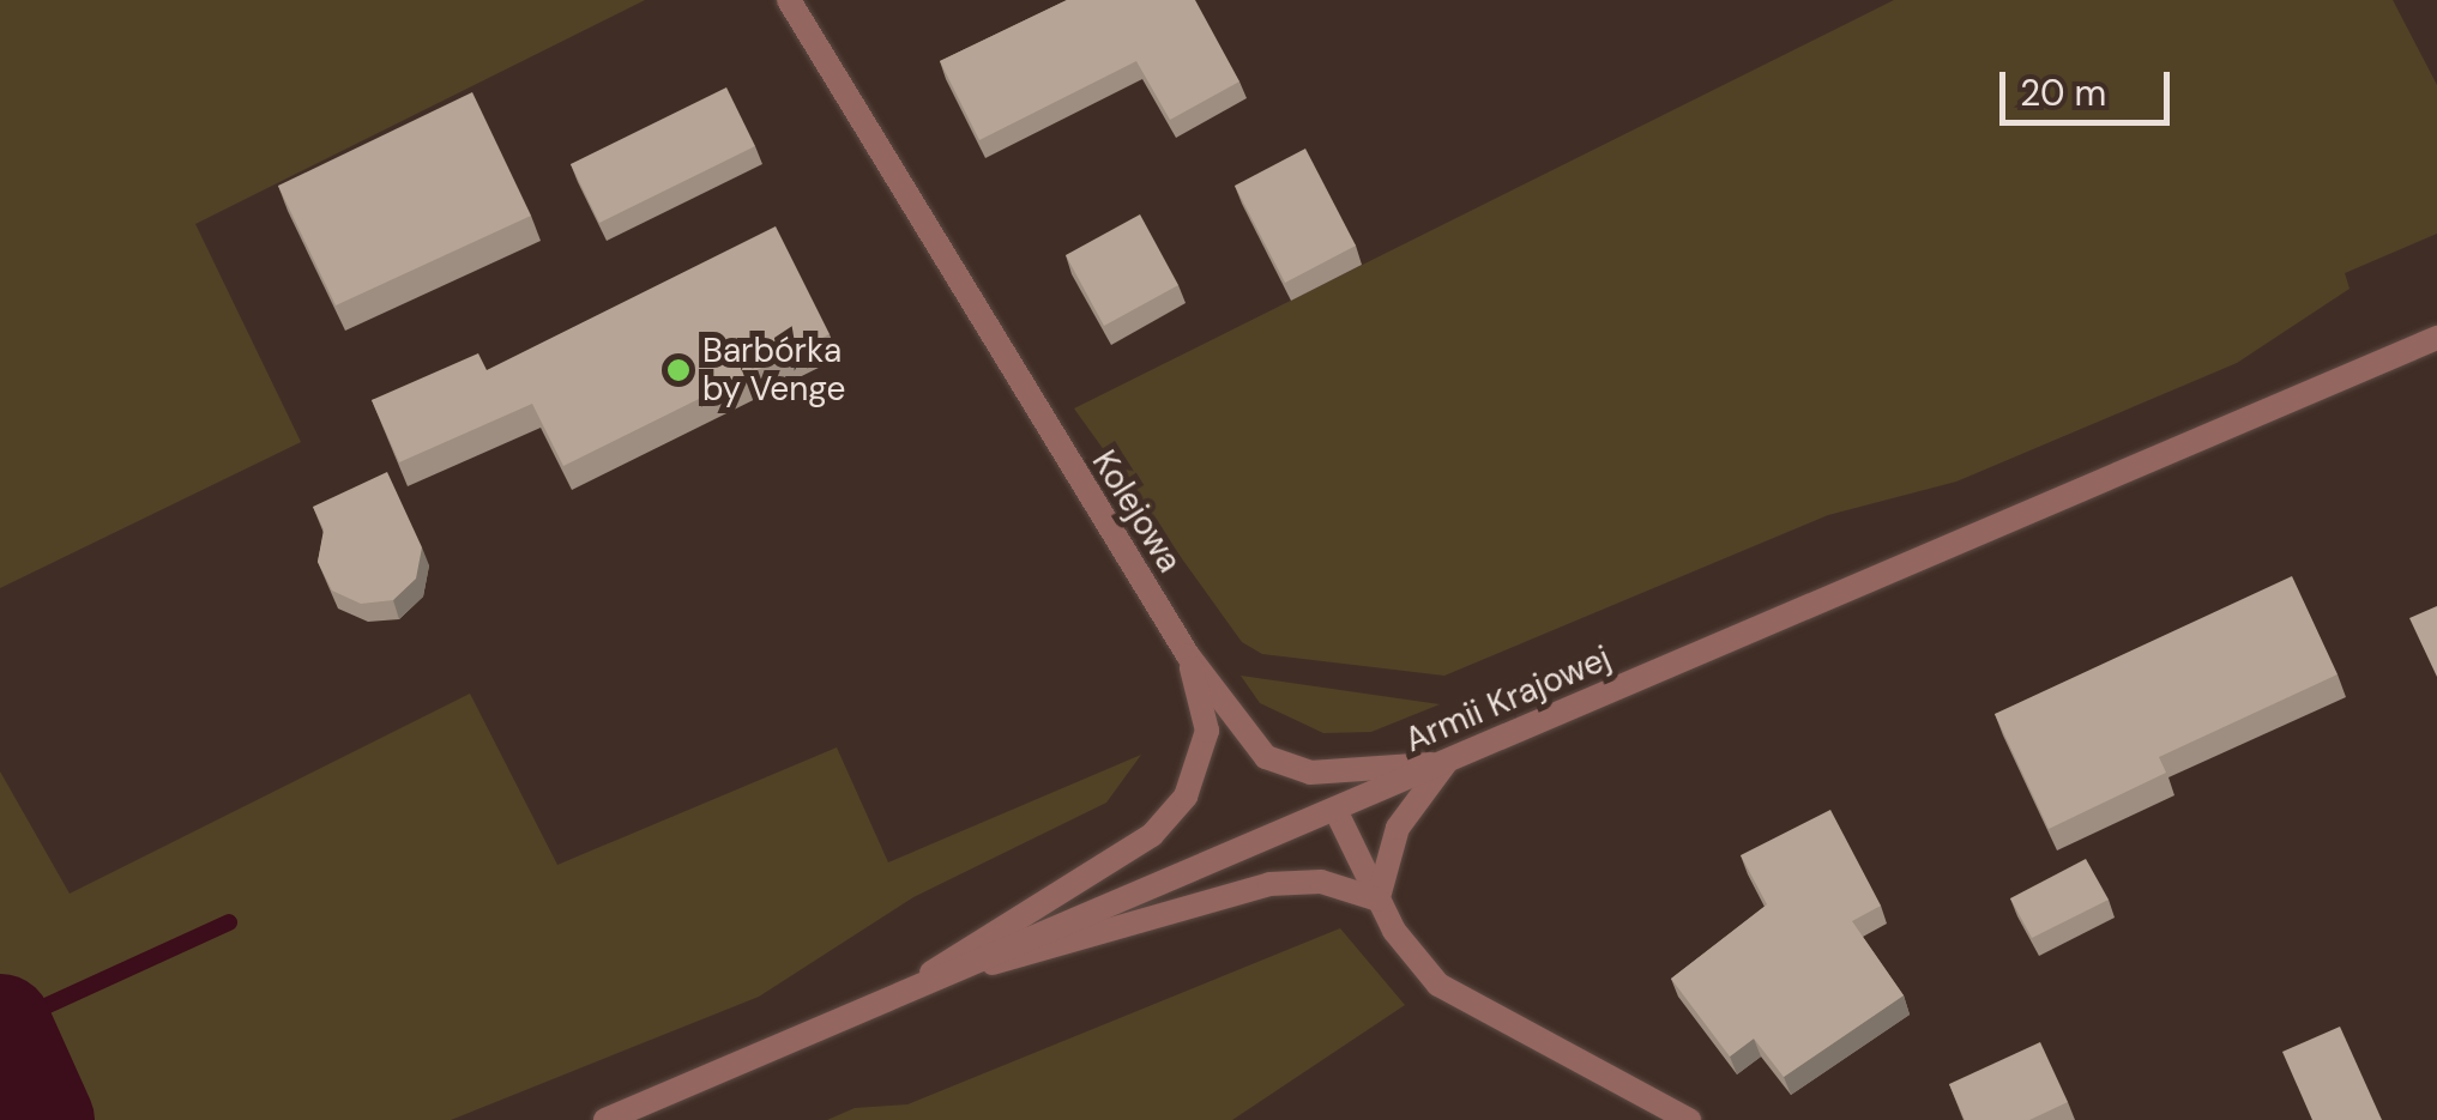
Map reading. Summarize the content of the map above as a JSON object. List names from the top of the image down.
{
  "streets": {
    "street": ["Kolejowa", "Armii Krajowej"]
  },
  "crossings": [
    ["Kolejowa", "Armii Krajowej"]
  ],
  "places": ["Barbórka by Venge"],
  "scale_bar": "20 m"
}
